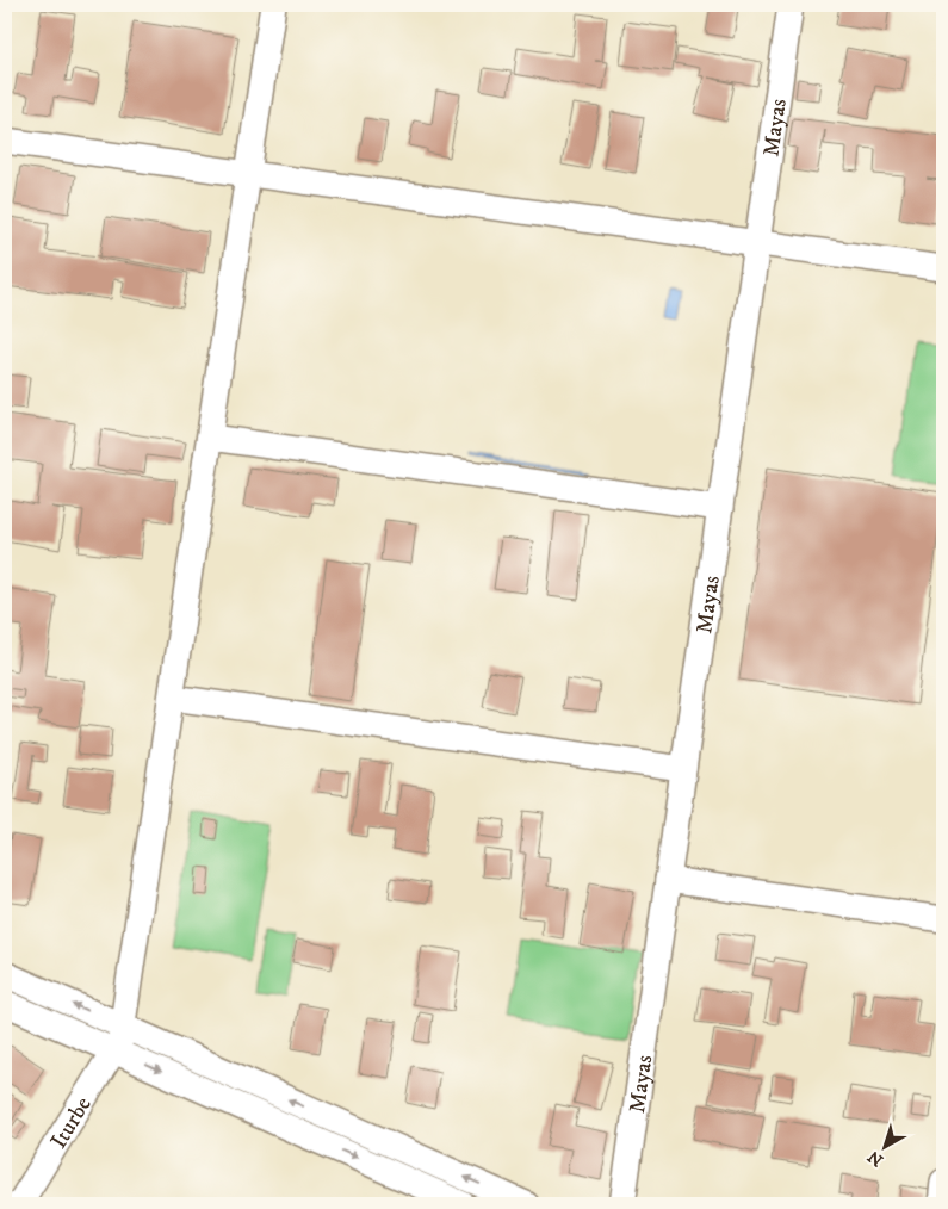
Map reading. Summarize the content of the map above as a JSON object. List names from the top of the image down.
{
  "streets": {
    "street": ["Mayas", "Iturbe"]
  },
  "north": "bottom left"
}
